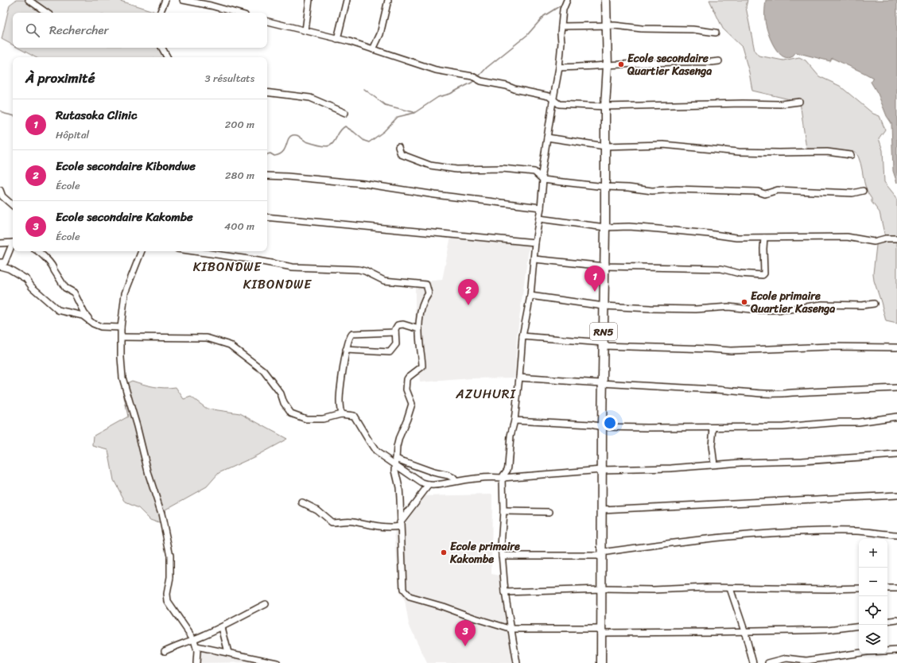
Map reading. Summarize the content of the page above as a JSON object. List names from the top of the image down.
{
  "streets": {
    "highway": ["RN5"]
  },
  "districts": ["KIBONDWE", "KIBONDWE", "AZUHURI"],
  "places": ["Ecole secondaire Quartier Kasenga", "Ecole primaire Quartier Kasenga", "Ecole primaire Kakombe"],
  "page": {
    "search": "Rechercher",
    "heading": ["À proximité", "3 résultats"],
    "list": [
      {
        "mark": "1",
        "name": "Rutasoka Clinic",
        "note": "Hôpital",
        "value": "200 m"
      },
      {
        "mark": "2",
        "name": "Ecole secondaire Kibondwe",
        "note": "École",
        "value": "280 m"
      },
      {
        "mark": "3",
        "name": "Ecole secondaire Kakombe",
        "note": "École",
        "value": "400 m"
      }
    ],
    "pins": ["1", "2", "3"],
    "map_buttons": ["+", "−"]
  }
}
